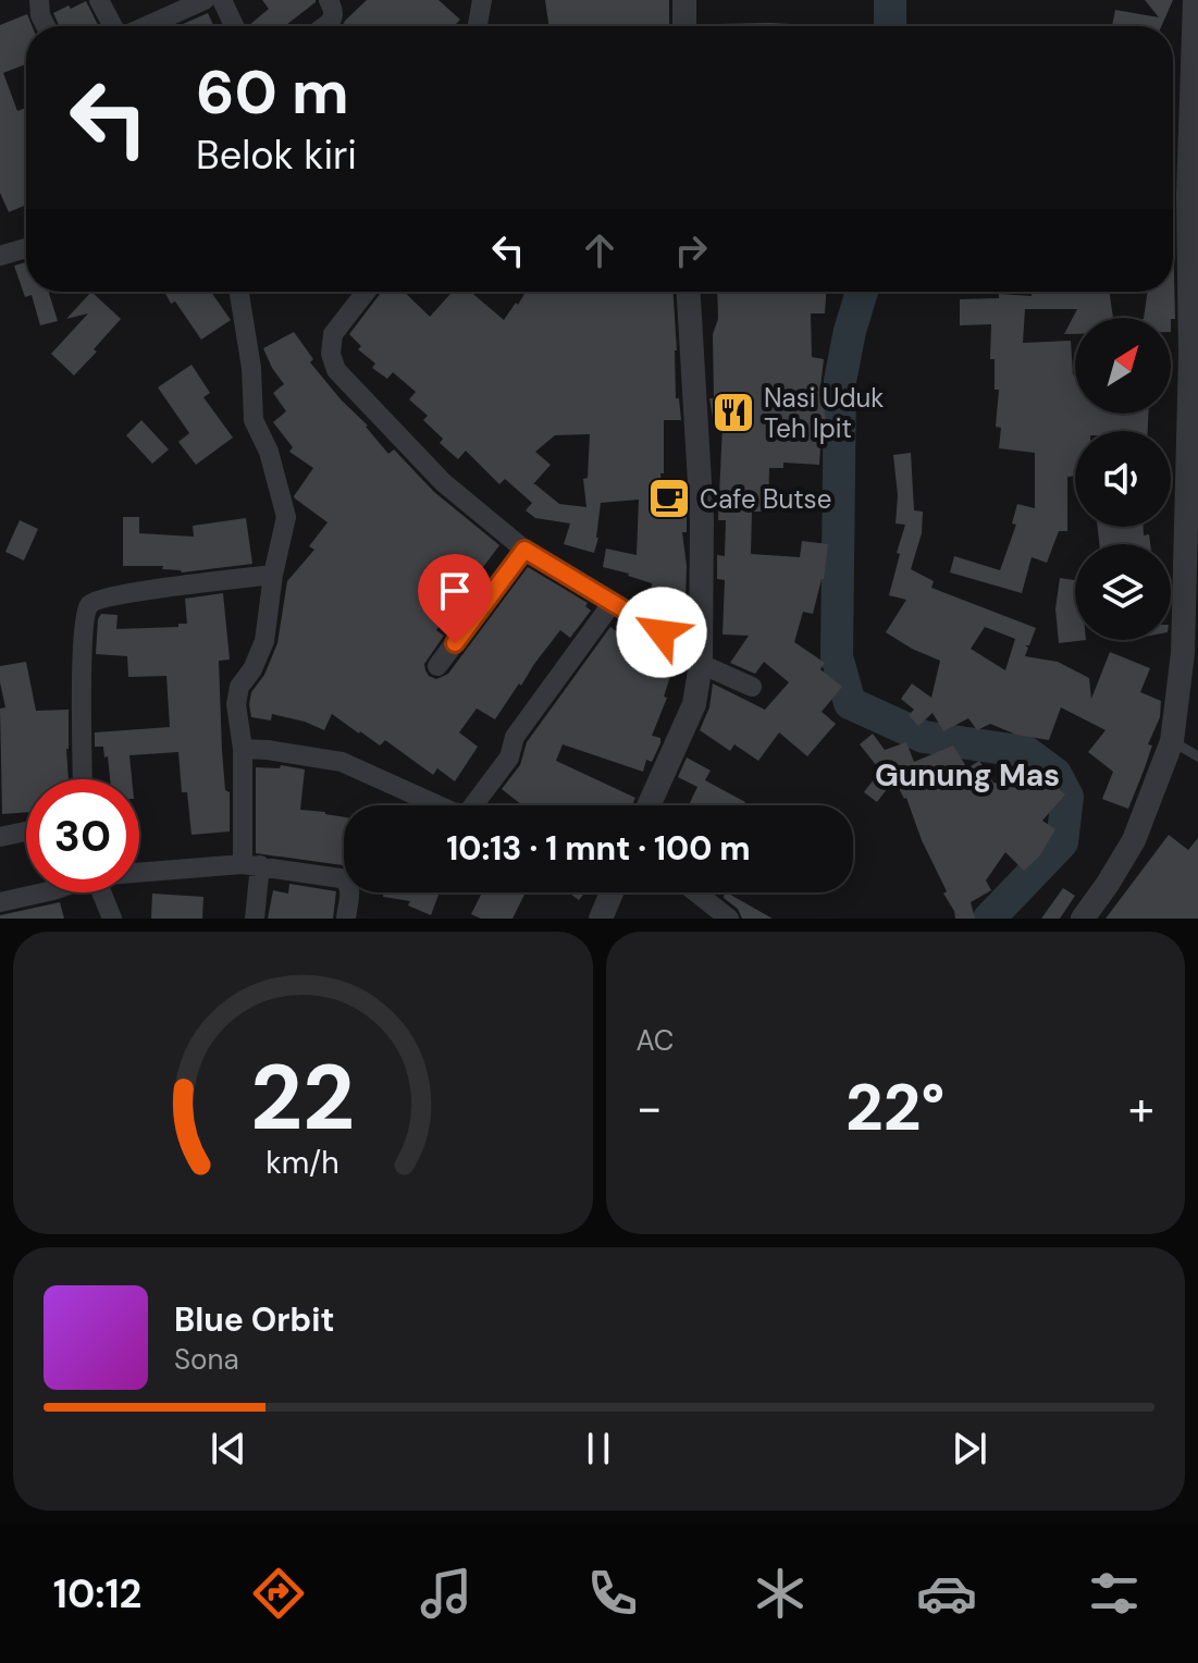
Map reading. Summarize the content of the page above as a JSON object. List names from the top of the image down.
{
  "districts": ["Gunung Mas"],
  "places": {
    "restaurant": ["Nasi Uduk Teh Ipit"],
    "cafe": ["Cafe Butse"]
  },
  "north": "top right",
  "page": {
    "turn": ["60 m", "Belok kiri"],
    "limit": "30",
    "trip": "10:13 · 1 mnt · 100 m",
    "tile": "AC",
    "heat": ["−", "22°", "+"],
    "song": ["Blue Orbit", "Sona"],
    "tabs": "10:12",
    "gauge": ["22", "km/h"]
  }
}
